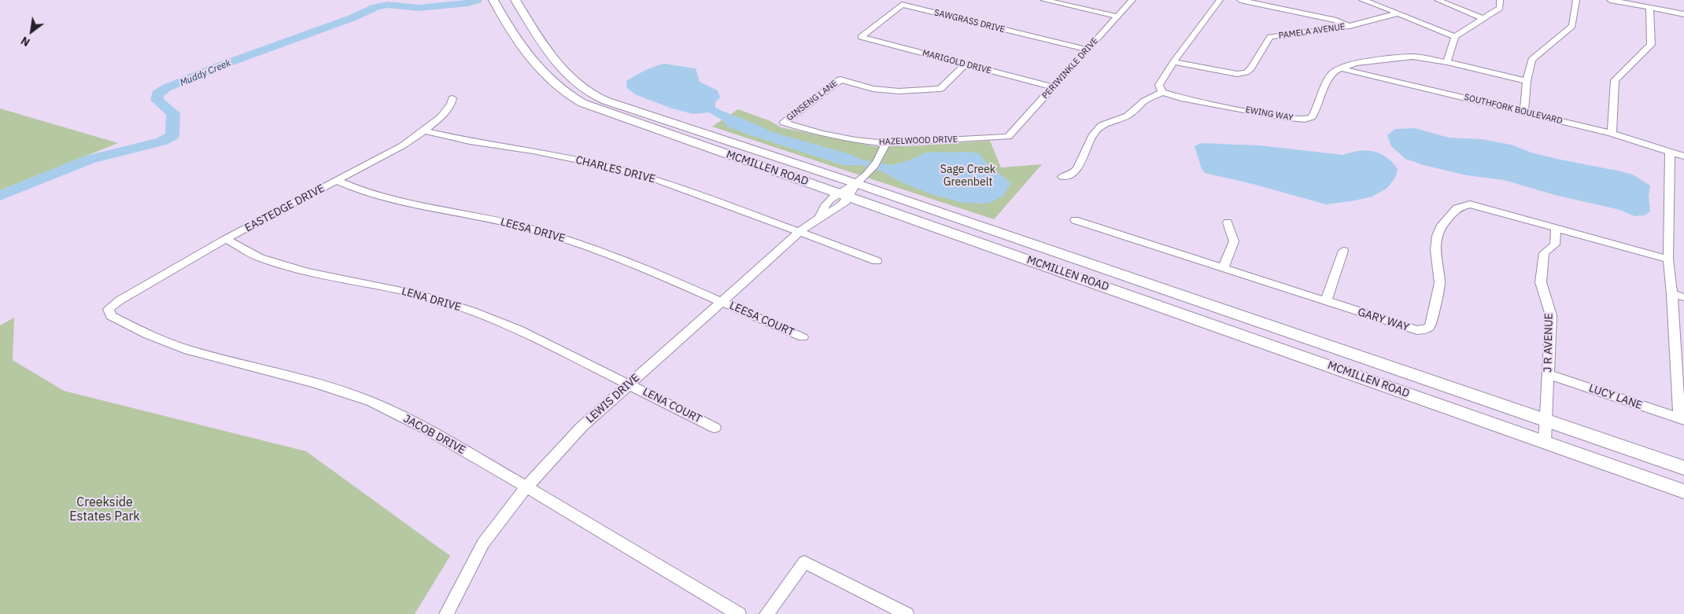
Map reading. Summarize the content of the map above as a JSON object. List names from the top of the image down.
{
  "streets": {
    "main road": ["MCMILLEN ROAD"],
    "street": [
      "SAWGRASS DRIVE",
      "PAMELA AVENUE",
      "MARIGOLD DRIVE",
      "PERIWINKLE DRIVE",
      "GINSENG LANE",
      "SOUTHFORK BOULEVARD",
      "EWING WAY",
      "HAZELWOOD DRIVE",
      "CHARLES DRIVE",
      "EASTEDGE DRIVE",
      "LEESA DRIVE",
      "LENA DRIVE",
      "LEESA COURT",
      "GARY WAY",
      "J R AVENUE",
      "LUCY LANE",
      "LEWIS DRIVE",
      "LENA COURT",
      "JACOB DRIVE"
    ]
  },
  "crossings": [
    ["SAWGRASS DRIVE", "MARIGOLD DRIVE"],
    ["SAWGRASS DRIVE", "PERIWINKLE DRIVE"],
    ["MARIGOLD DRIVE", "PERIWINKLE DRIVE"],
    ["MARIGOLD DRIVE", "GINSENG LANE"],
    ["PERIWINKLE DRIVE", "HAZELWOOD DRIVE"],
    ["GINSENG LANE", "HAZELWOOD DRIVE"],
    ["SOUTHFORK BOULEVARD", "EWING WAY"],
    ["MCMILLEN ROAD", "J R AVENUE"],
    ["MCMILLEN ROAD", "LEWIS DRIVE"],
    ["CHARLES DRIVE", "EASTEDGE DRIVE"],
    ["CHARLES DRIVE", "LEWIS DRIVE"],
    ["EASTEDGE DRIVE", "LEESA DRIVE"],
    ["EASTEDGE DRIVE", "LENA DRIVE"],
    ["EASTEDGE DRIVE", "JACOB DRIVE"],
    ["LEESA DRIVE", "LEESA COURT"],
    ["LEESA DRIVE", "LEWIS DRIVE"],
    ["LENA DRIVE", "LEWIS DRIVE"],
    ["LENA DRIVE", "LENA COURT"],
    ["LEESA COURT", "LEWIS DRIVE"],
    ["GARY WAY", "J R AVENUE"],
    ["J R AVENUE", "LUCY LANE"],
    ["LEWIS DRIVE", "LENA COURT"],
    ["LEWIS DRIVE", "JACOB DRIVE"]
  ],
  "water": ["Muddy Creek"],
  "parks": ["Sage Creek Greenbelt", "Creekside Estates Park"],
  "north": "bottom left"
}
